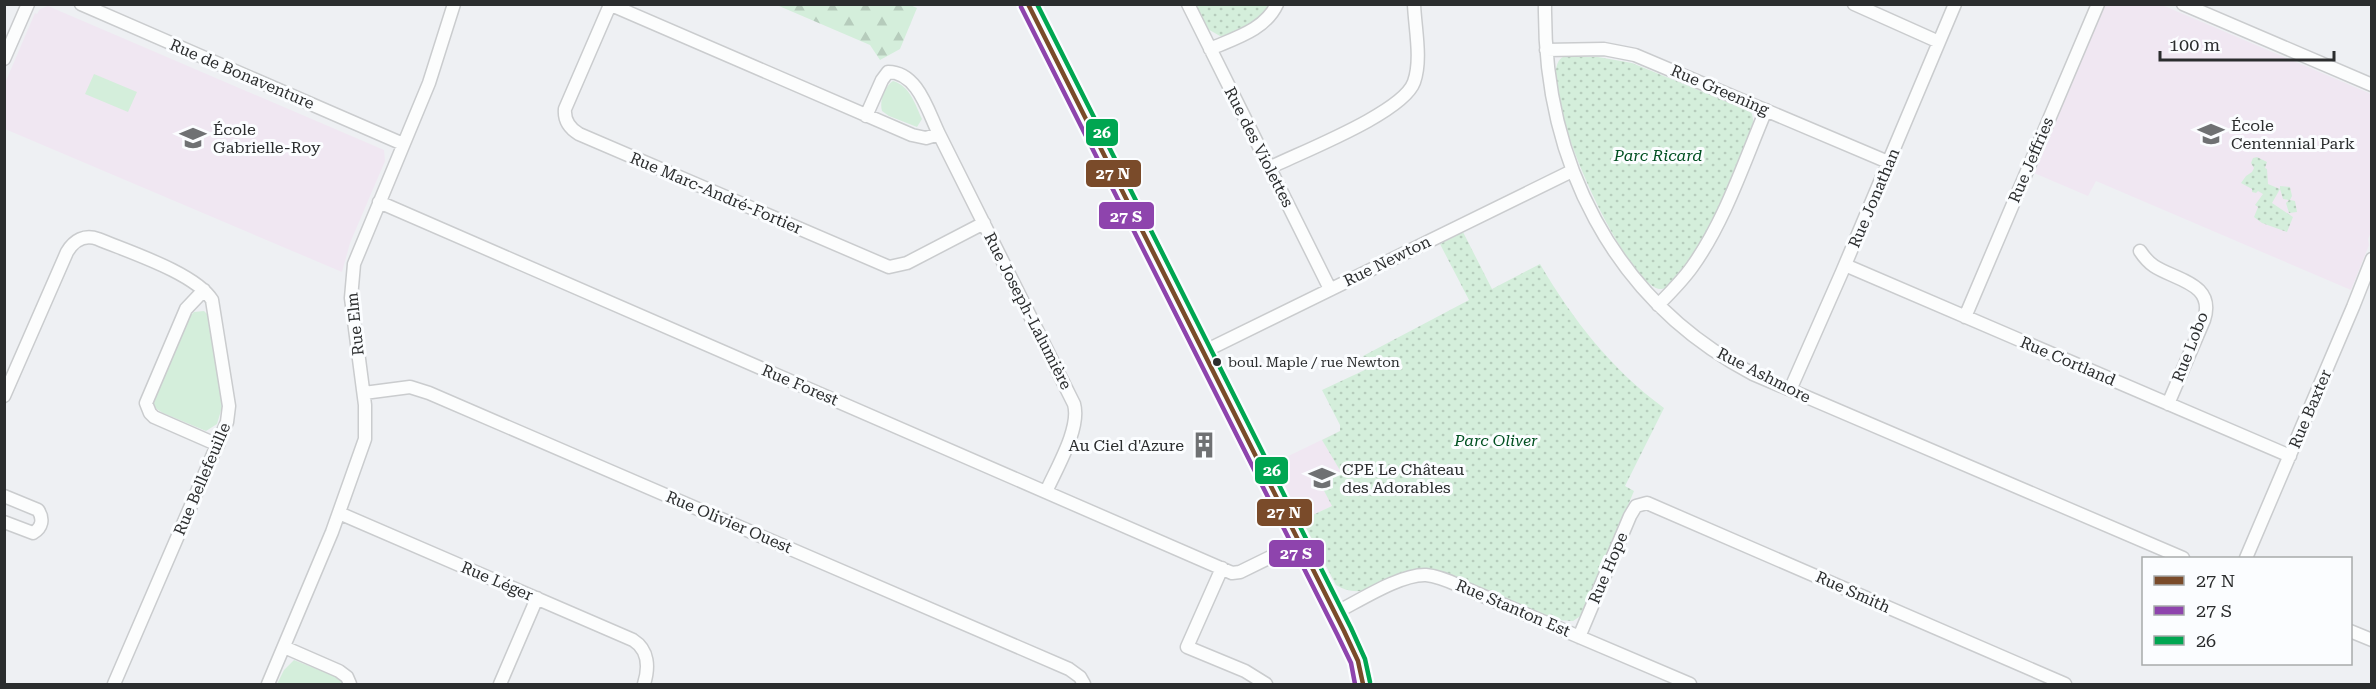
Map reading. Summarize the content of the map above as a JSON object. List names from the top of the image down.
{
  "streets": {
    "street": [
      "Rue de Bonaventure",
      "Rue Greening",
      "Rue des Violettes",
      "Rue Jeffries",
      "Rue Marc-André-Fortier",
      "Rue Jonathan",
      "Rue Newton",
      "Rue Joseph-Lalumière",
      "Rue Elm",
      "Rue Lobo",
      "Rue Cortland",
      "Rue Ashmore",
      "Rue Forest",
      "Rue Baxter",
      "Rue Bellefeuille",
      "Rue Olivier Ouest",
      "Rue Hope",
      "Rue Léger",
      "Rue Smith",
      "Rue Stanton Est"
    ]
  },
  "crossings": [
    ["Rue de Bonaventure", "Rue Elm"],
    ["Rue Greening", "Rue Jonathan"],
    ["Rue Greening", "Rue Ashmore"],
    ["Rue des Violettes", "Rue Newton"],
    ["Rue Jeffries", "Rue Cortland"],
    ["Rue Marc-André-Fortier", "Rue Joseph-Lalumière"],
    ["Rue Jonathan", "Rue Cortland"],
    ["Rue Jonathan", "Rue Ashmore"],
    ["Rue Newton", "Rue Ashmore"],
    ["Rue Joseph-Lalumière", "Rue Forest"],
    ["Rue Elm", "Rue Forest"],
    ["Rue Elm", "Rue Olivier Ouest"],
    ["Rue Elm", "Rue Léger"],
    ["Rue Lobo", "Rue Cortland"],
    ["Rue Cortland", "Rue Baxter"],
    ["Rue Hope", "Rue Smith"],
    ["Rue Hope", "Rue Stanton Est"]
  ],
  "parks": ["Parc Ricard", "Parc Oliver"],
  "places": {
    "school or university": ["École Centennial Park", "École Gabrielle-Roy", "CPE Le Château des Adorables"],
    "other": ["boul. Maple / rue Newton"],
    "building": ["Au Ciel d'Azure"]
  },
  "lines": ["transit line 26"],
  "legend": ["27 N", "27 S", "26"],
  "scale_bar": "100 m"
}
